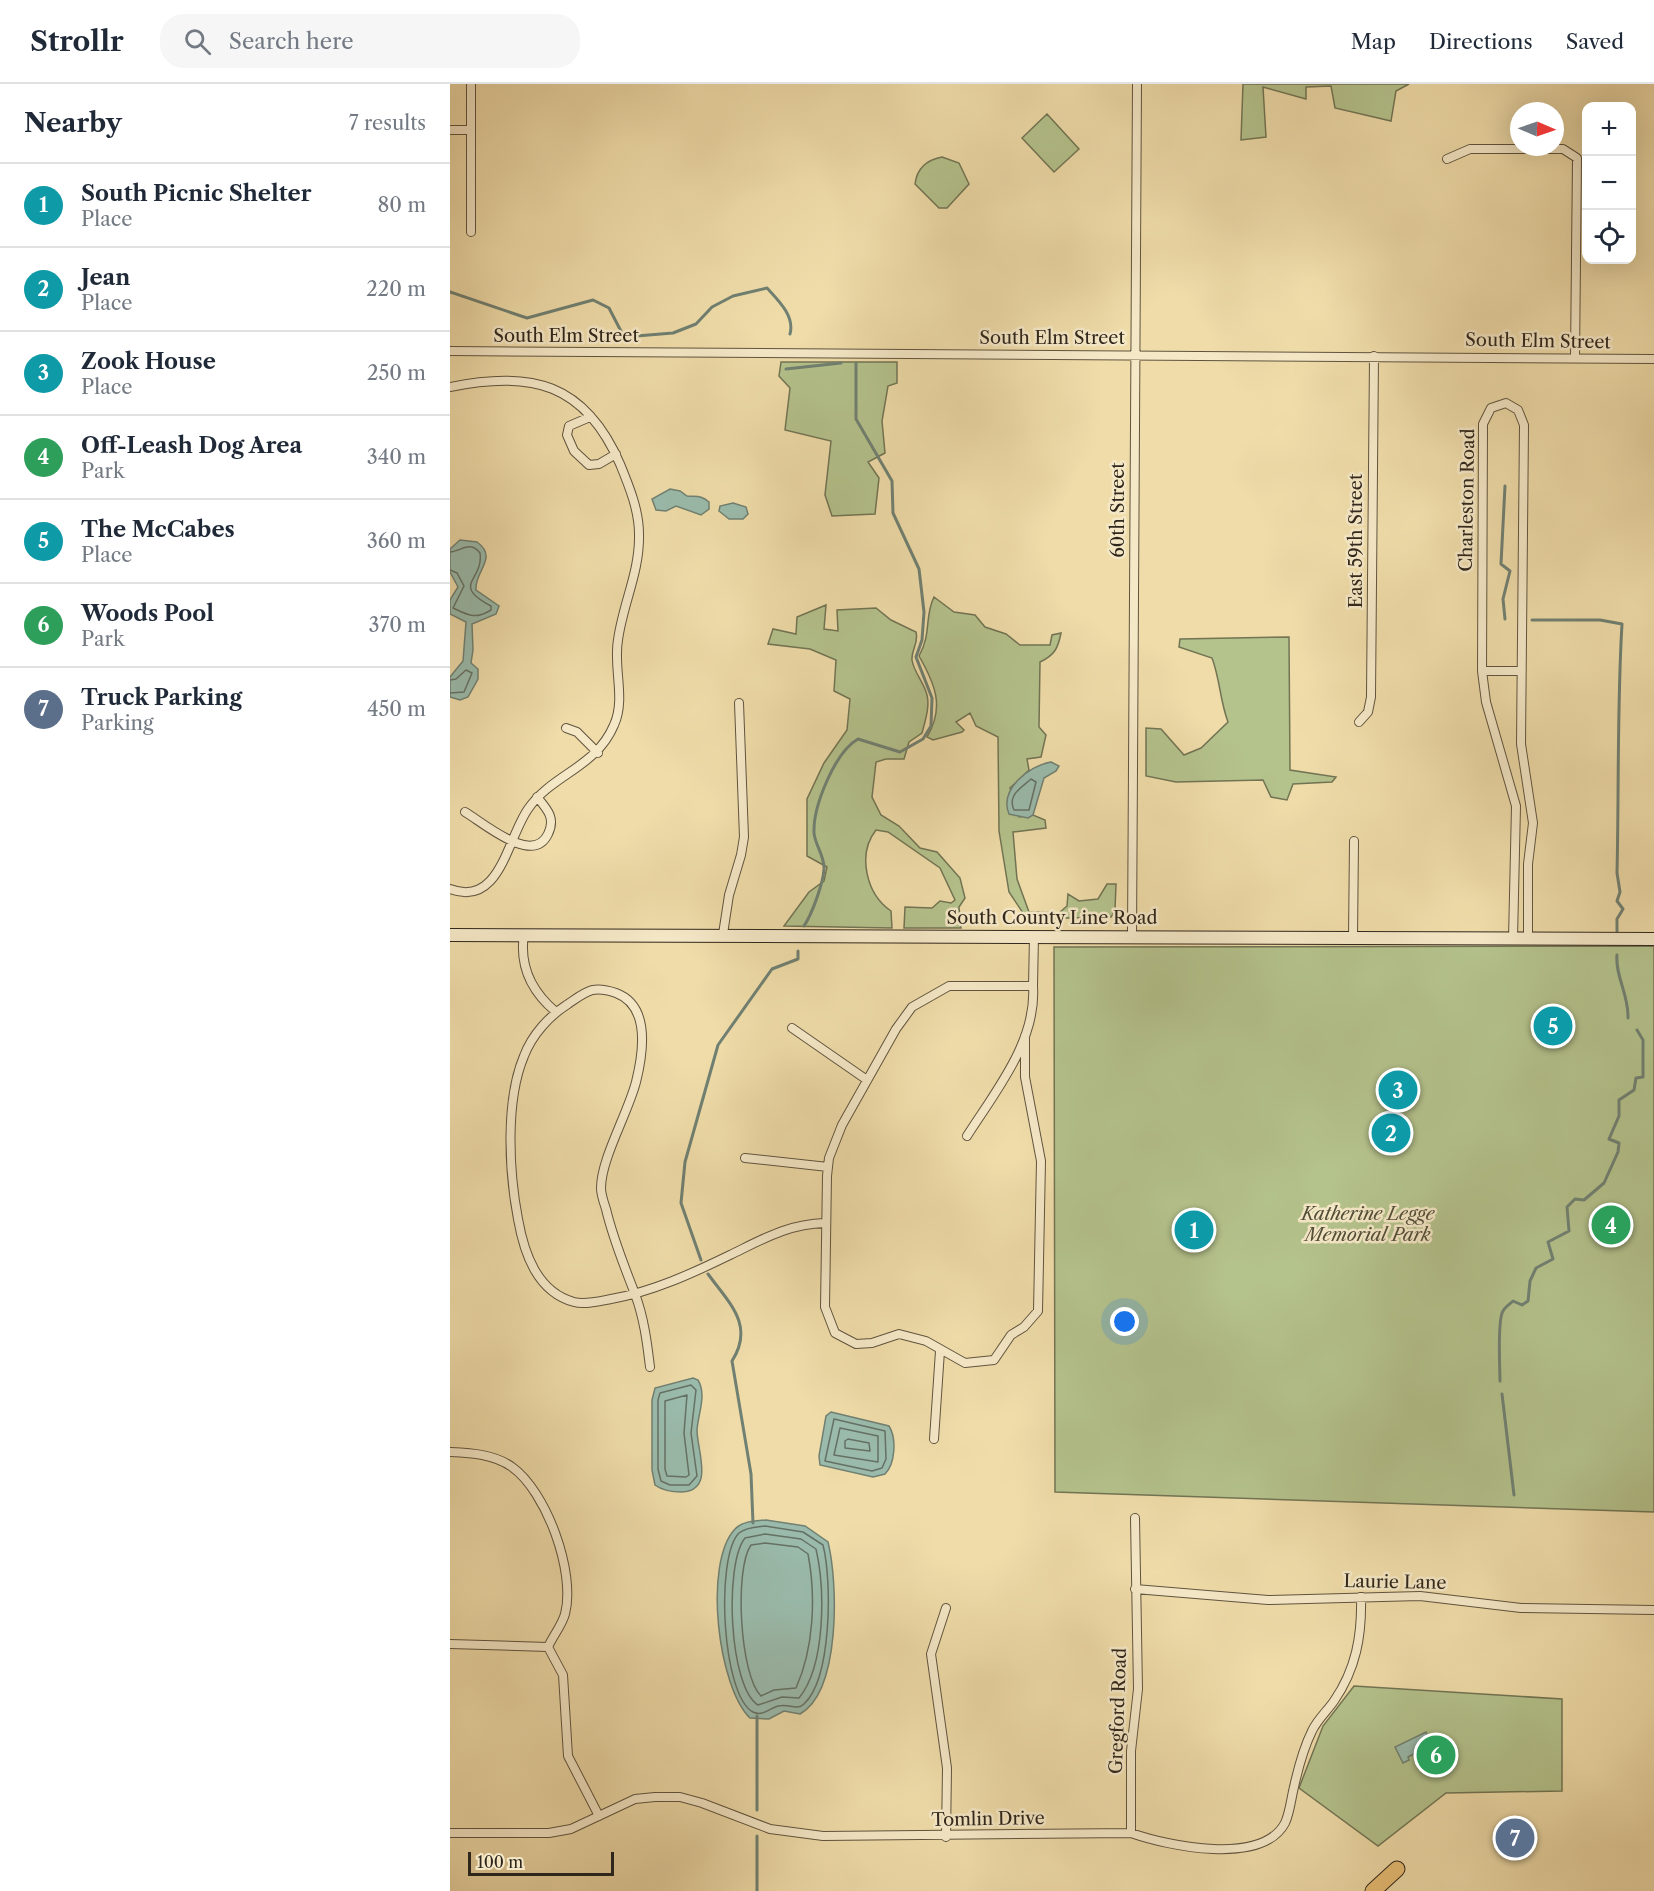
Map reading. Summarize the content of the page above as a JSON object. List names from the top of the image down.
{
  "streets": {
    "main road": ["South County Line Road"],
    "street": [
      "South Elm Street",
      "Charleston Road",
      "60th Street",
      "East 59th Street",
      "Laurie Lane",
      "Gregford Road",
      "Tomlin Drive"
    ]
  },
  "crossings": [
    ["South Elm Street", "60th Street"],
    ["South Elm Street", "East 59th Street"],
    ["Charleston Road", "South County Line Road"],
    ["60th Street", "South County Line Road"],
    ["Laurie Lane", "Gregford Road"],
    ["Laurie Lane", "Tomlin Drive"],
    ["Gregford Road", "Tomlin Drive"]
  ],
  "parks": ["Katherine Legge Memorial Park"],
  "scale_bar": "100 m",
  "north": "right",
  "page": {
    "header": "Strollr",
    "search": "Search here",
    "nav": ["Map", "Directions", "Saved"],
    "heading": ["Nearby", "7 results"],
    "map_buttons": ["+", "−"],
    "list": [
      {
        "mark": "1",
        "name": "South Picnic Shelter",
        "note": "Place",
        "value": "80 m"
      },
      {
        "mark": "2",
        "name": "Jean",
        "note": "Place",
        "value": "220 m"
      },
      {
        "mark": "3",
        "name": "Zook House",
        "note": "Place",
        "value": "250 m"
      },
      {
        "mark": "4",
        "name": "Off-Leash Dog Area",
        "note": "Park",
        "value": "340 m"
      },
      {
        "mark": "5",
        "name": "The McCabes",
        "note": "Place",
        "value": "360 m"
      },
      {
        "mark": "6",
        "name": "Woods Pool",
        "note": "Park",
        "value": "370 m"
      },
      {
        "mark": "7",
        "name": "Truck Parking",
        "note": "Parking",
        "value": "450 m"
      }
    ],
    "pins": [
      "5",
      "3",
      "2",
      "4",
      "1",
      "6",
      "7"
    ],
    "scale": "100 m"
  }
}
